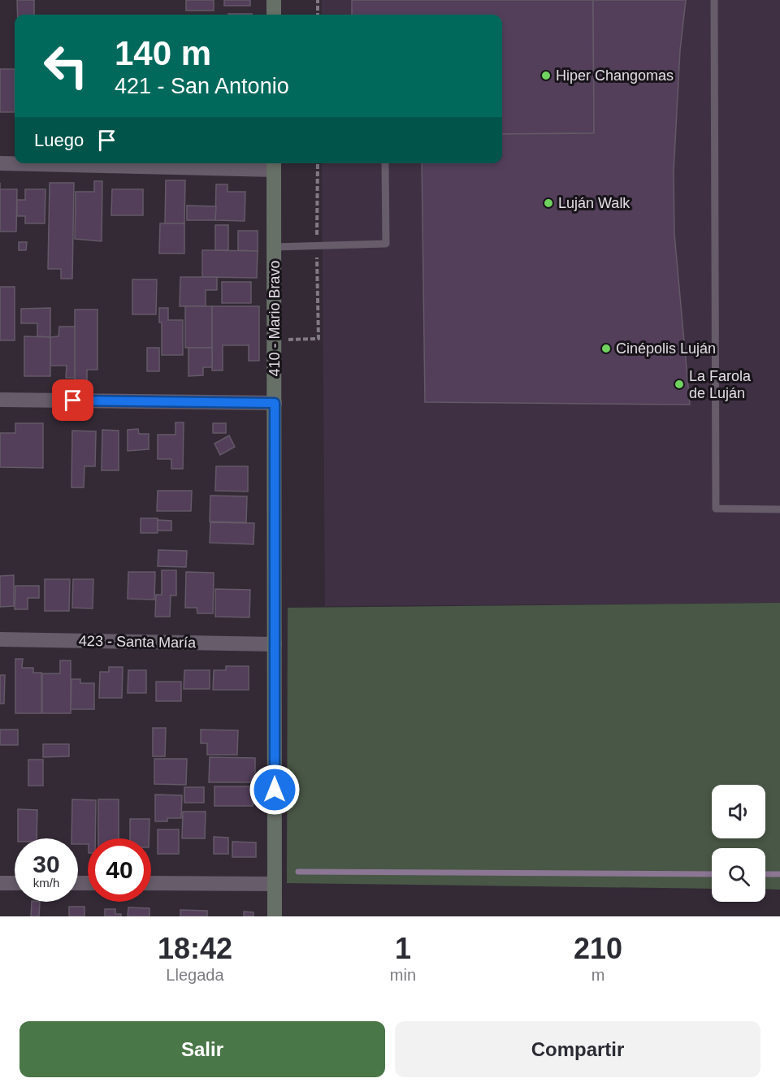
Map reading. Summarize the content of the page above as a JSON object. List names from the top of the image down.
{
  "streets": {
    "street": ["410 - Mario Bravo", "423 - Santa María"]
  },
  "crossings": [
    ["410 - Mario Bravo", "423 - Santa María"]
  ],
  "places": [
    "Hiper Changomas",
    "Luján Walk",
    "Cinépolis Luján",
    "La Farola de Luján"
  ],
  "page": {
    "turn": ["140 m", "421 - San Antonio"],
    "then": "Luego",
    "speed": "30 km/h",
    "limit": "40",
    "eta": [
      "18:42",
      "Llegada",
      "1",
      "min",
      "210",
      "m"
    ],
    "buttons": ["Salir", "Compartir"]
  }
}
